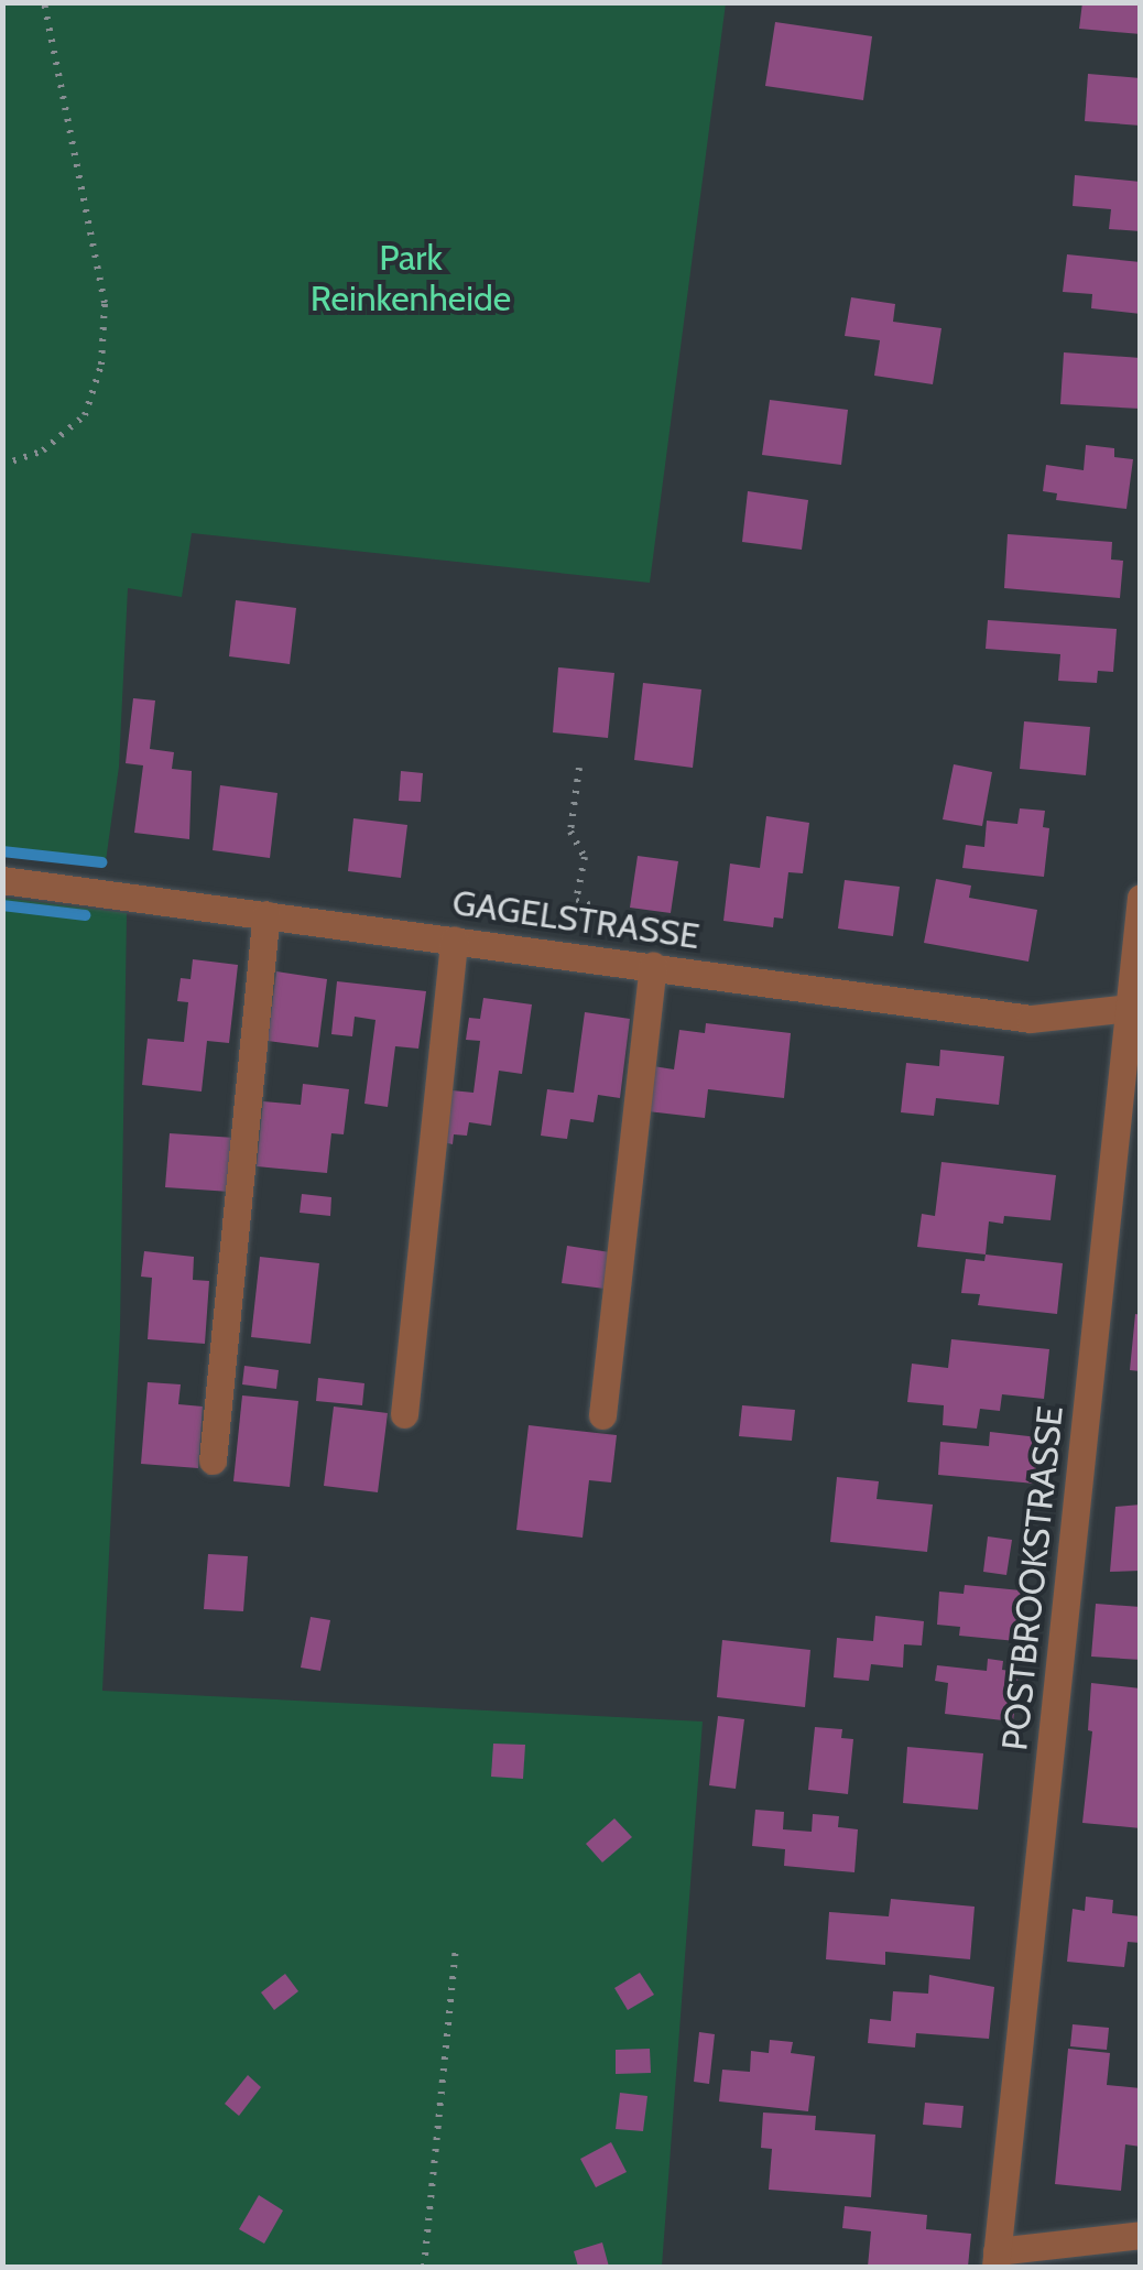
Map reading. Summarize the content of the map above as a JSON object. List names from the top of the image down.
{
  "streets": {
    "street": ["GAGELSTRASSE", "POSTBROOKSTRASSE"]
  },
  "crossings": [
    ["GAGELSTRASSE", "POSTBROOKSTRASSE"]
  ],
  "parks": ["Park Reinkenheide"]
}
